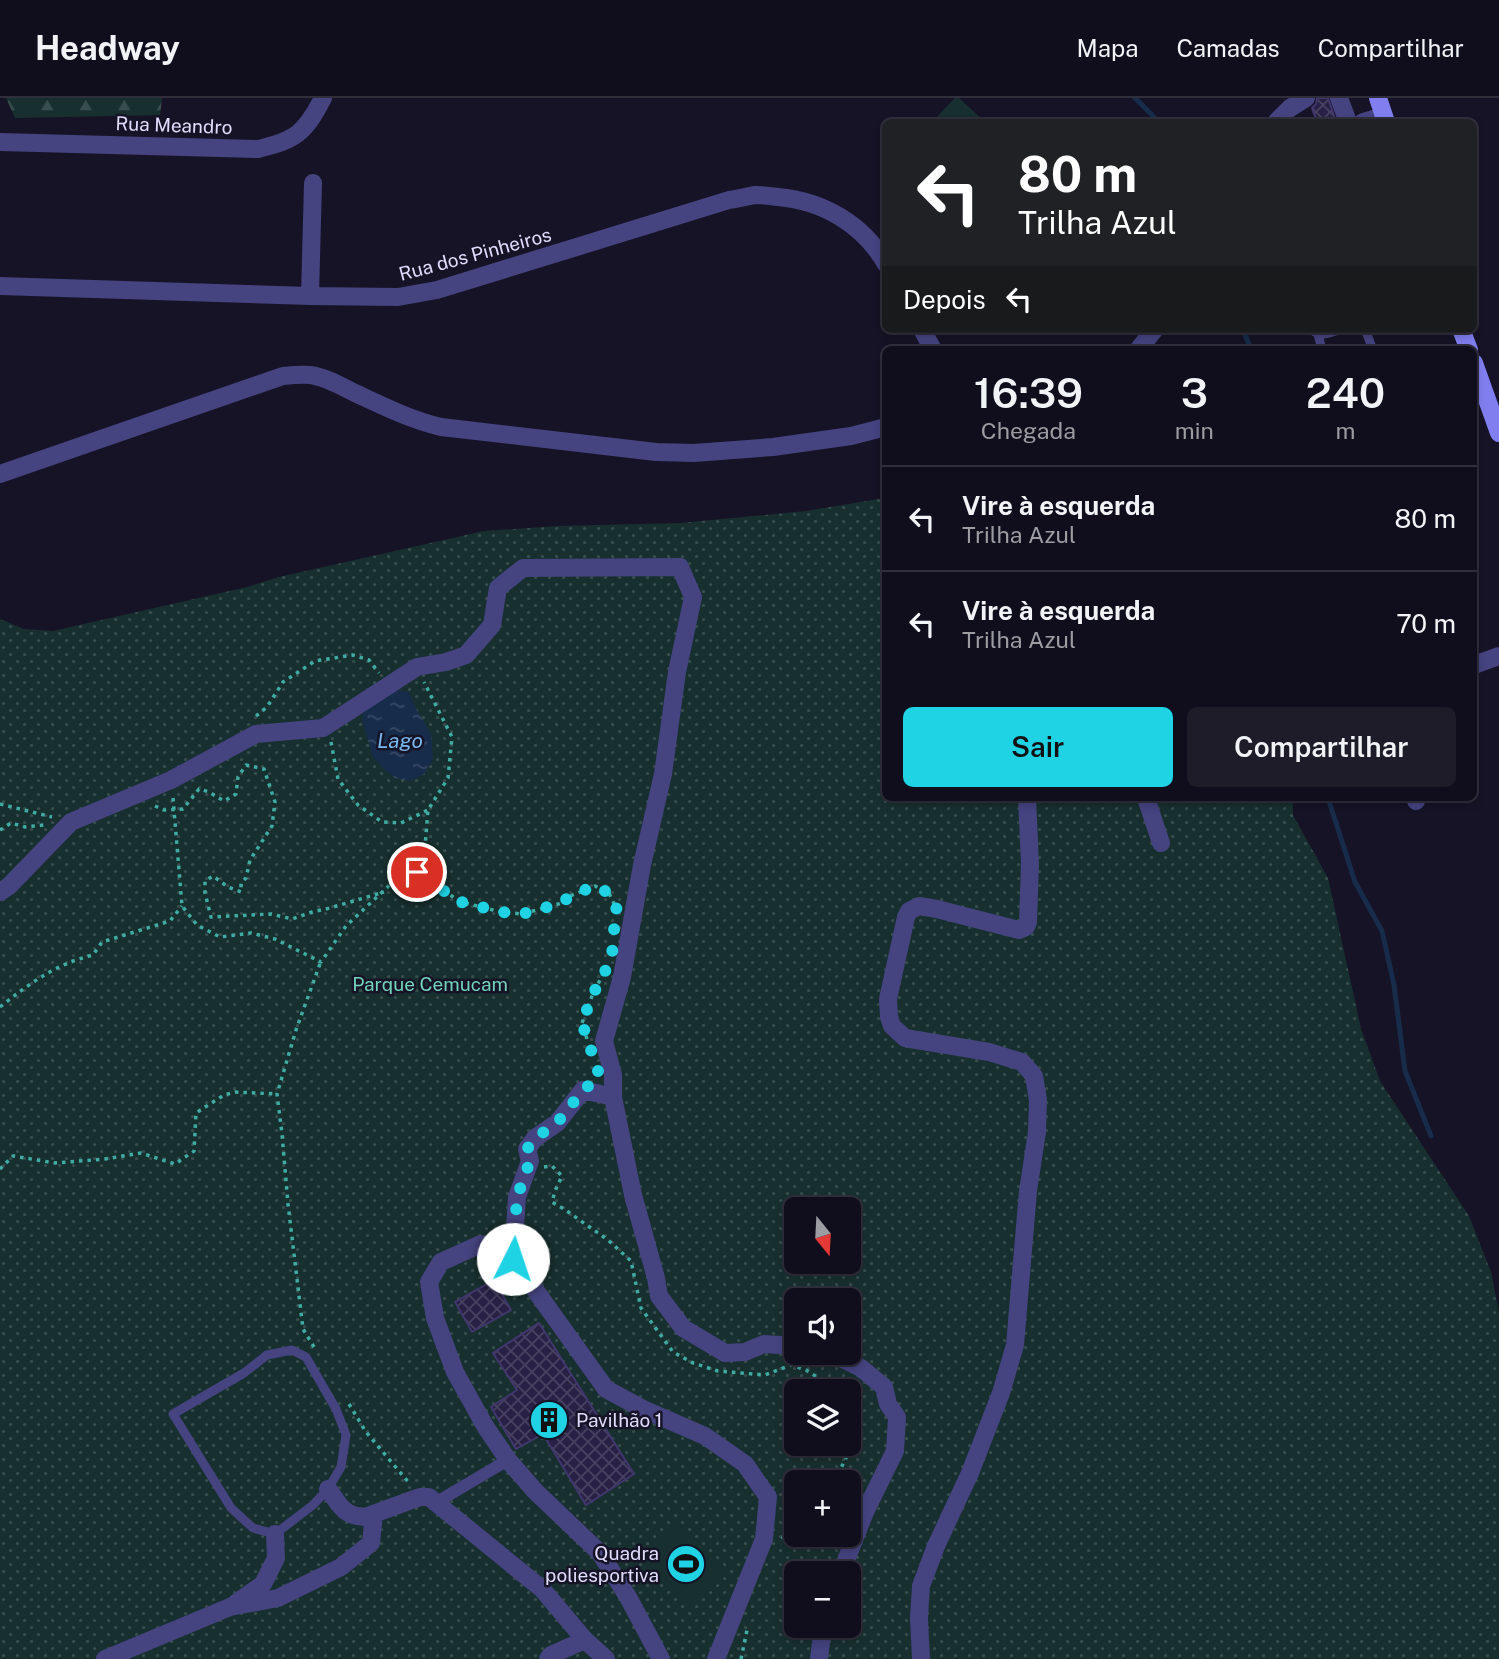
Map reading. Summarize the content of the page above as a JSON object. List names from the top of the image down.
{
  "streets": {
    "street": ["Rua Meandro", "Rua dos Pinheiros"]
  },
  "water": ["Lago"],
  "parks": ["Parque Cemucam"],
  "places": {
    "building": ["Pavilhão 1"],
    "sports": ["Quadra poliesportiva"]
  },
  "north": "bottom",
  "page": {
    "header": "Headway",
    "nav": ["Mapa", "Camadas", "Compartilhar"],
    "turn": ["80 m", "Trilha Azul"],
    "then": "Depois",
    "eta": [
      "16:39",
      "Chegada",
      "3",
      "min",
      "240",
      "m"
    ],
    "list": [
      {
        "name": "Vire à esquerda",
        "note": "Trilha Azul",
        "value": "80 m"
      },
      {
        "name": "Vire à esquerda",
        "note": "Trilha Azul",
        "value": "70 m"
      }
    ],
    "buttons": ["Sair", "Compartilhar"],
    "map_buttons": ["+", "−"]
  }
}
